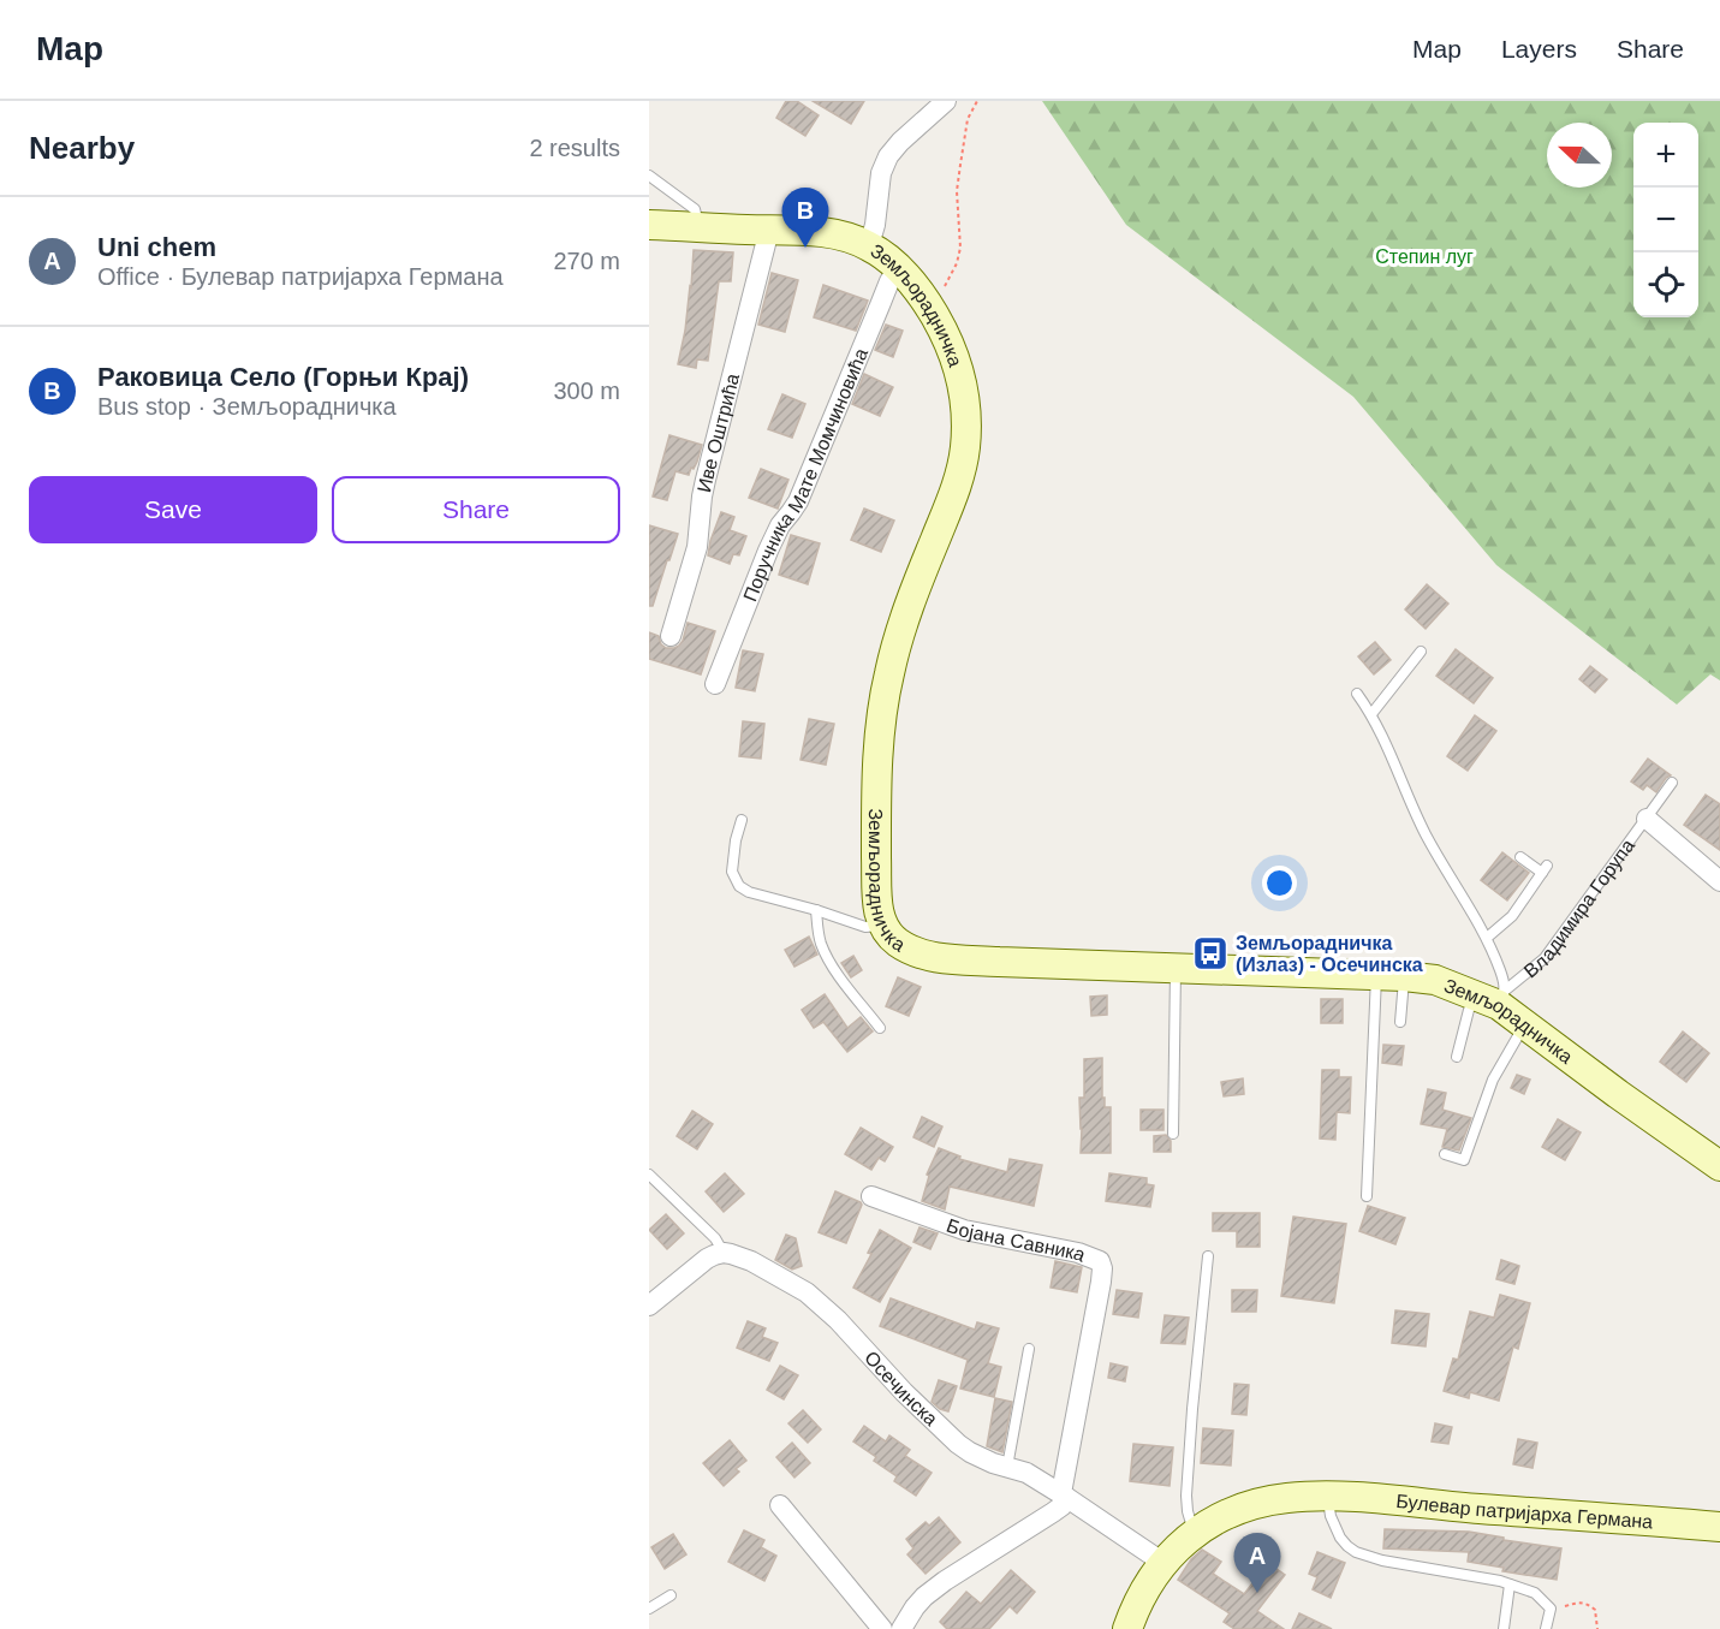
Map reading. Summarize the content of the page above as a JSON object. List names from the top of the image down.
{
  "streets": {
    "street": [
      "Земљорадничка",
      "Иве Оштрића",
      "Поручника Мате Момчиновића",
      "Владимира Горупа",
      "Бојана Савника",
      "Осечинска",
      "Булевар патријарха Германа"
    ]
  },
  "crossings": [
    ["Земљорадничка", "Иве Оштрића"],
    ["Земљорадничка", "Поручника Мате Момчиновића"],
    ["Земљорадничка", "Владимира Горупа"],
    ["Бојана Савника", "Осечинска"],
    ["Осечинска", "Булевар патријарха Германа"]
  ],
  "parks": ["Степин луг"],
  "places": {
    "bus stop": ["Земљорадничка (Излаз) - Осечинска"]
  },
  "north": "left",
  "page": {
    "header": "Map",
    "nav": ["Map", "Layers", "Share"],
    "heading": ["Nearby", "2 results"],
    "map_buttons": ["+", "−"],
    "pins": ["B", "A"],
    "list": [
      {
        "mark": "A",
        "name": "Uni chem",
        "note": "Office · Булевар патријарха Германа",
        "value": "270 m"
      },
      {
        "mark": "B",
        "name": "Раковица Село (Горњи Крај)",
        "note": "Bus stop · Земљорадничка",
        "value": "300 m"
      }
    ],
    "buttons": ["Save", "Share"]
  }
}
